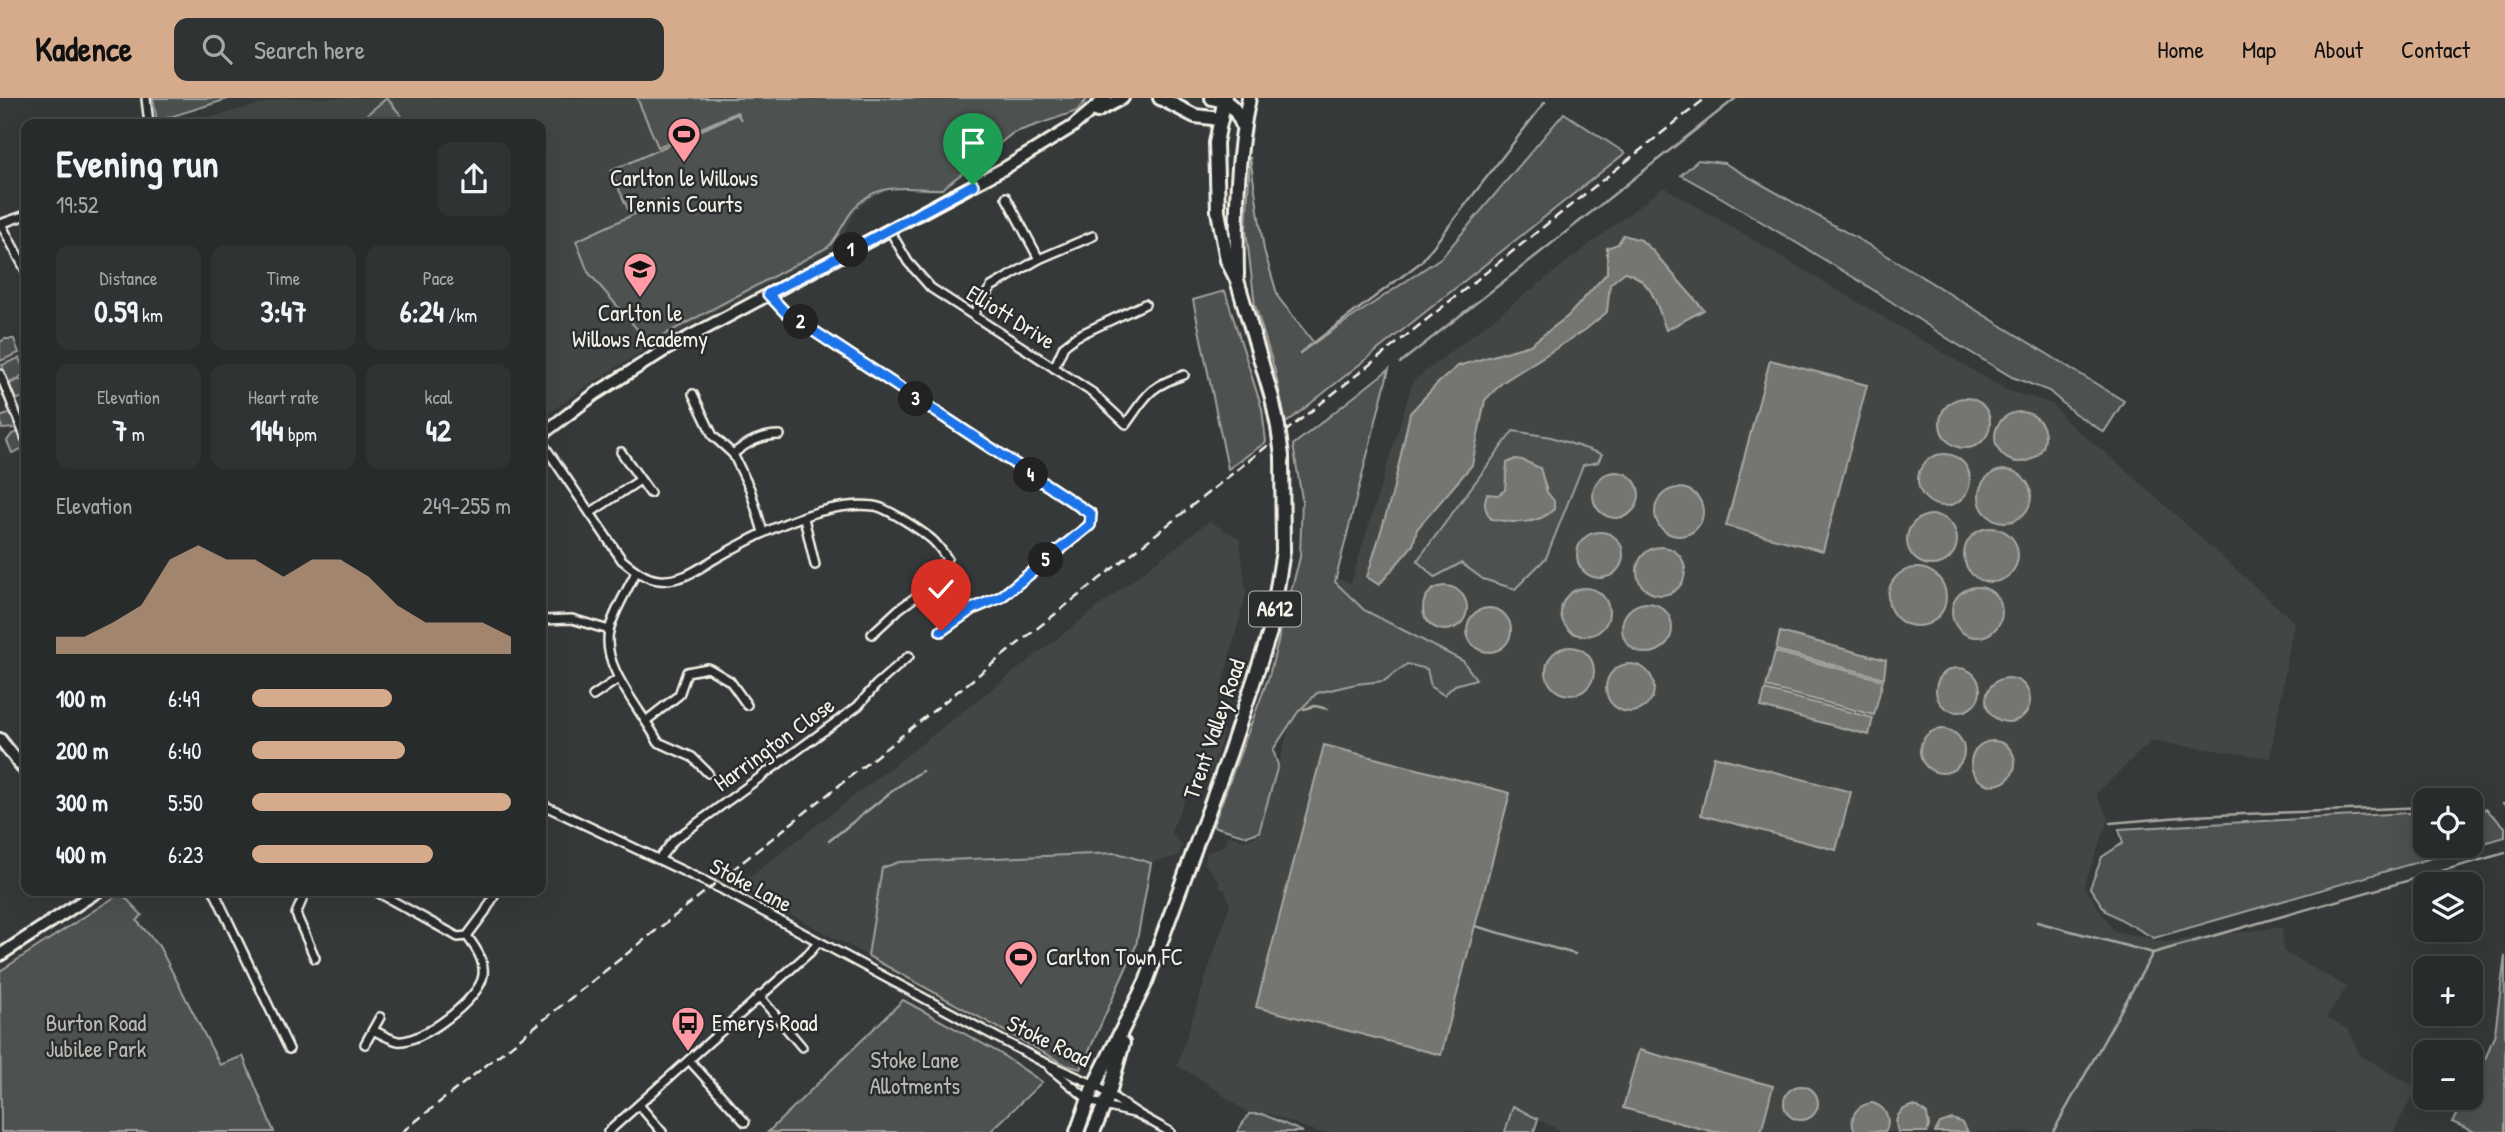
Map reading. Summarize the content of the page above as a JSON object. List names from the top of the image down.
{
  "streets": {
    "main road": ["A612", "Trent Valley Road"],
    "street": [
      "Elliott Drive",
      "Harrington Close",
      "Stoke Lane",
      "Stoke Road"
    ]
  },
  "crossings": [
    ["Trent Valley Road", "Stoke Road"],
    ["Harrington Close", "Stoke Lane"],
    ["Stoke Lane", "Stoke Road"]
  ],
  "parks": ["Burton Road Jubilee Park", "Stoke Lane Allotments"],
  "places": {
    "sports": ["Carlton le Willows Tennis Courts", "Carlton Town FC"],
    "school or university": ["Carlton le Willows Academy"],
    "bus stop": ["Emerys Road"]
  },
  "page": {
    "header": "Kadence",
    "search": "Search here",
    "nav": [
      "Home",
      "Map",
      "About",
      "Contact"
    ],
    "heading": ["Evening run", "19:52"],
    "pins": [
      "1",
      "2",
      "3",
      "4",
      "5"
    ],
    "stats": [
      ["Distance", "0.59 km"],
      ["Time", "3:47"],
      ["Pace", "6:24 /km"],
      ["Elevation", "7 m"],
      ["Heart rate", "144 bpm"],
      ["kcal", "42"]
    ],
    "chart": ["Elevation", "249–255 m"],
    "list": [
      {
        "name": "100 m",
        "note": "6:49"
      },
      {
        "name": "200 m",
        "note": "6:40"
      },
      {
        "name": "300 m",
        "note": "5:50"
      },
      {
        "name": "400 m",
        "note": "6:23"
      }
    ],
    "map_buttons": ["+", "−"]
  }
}
